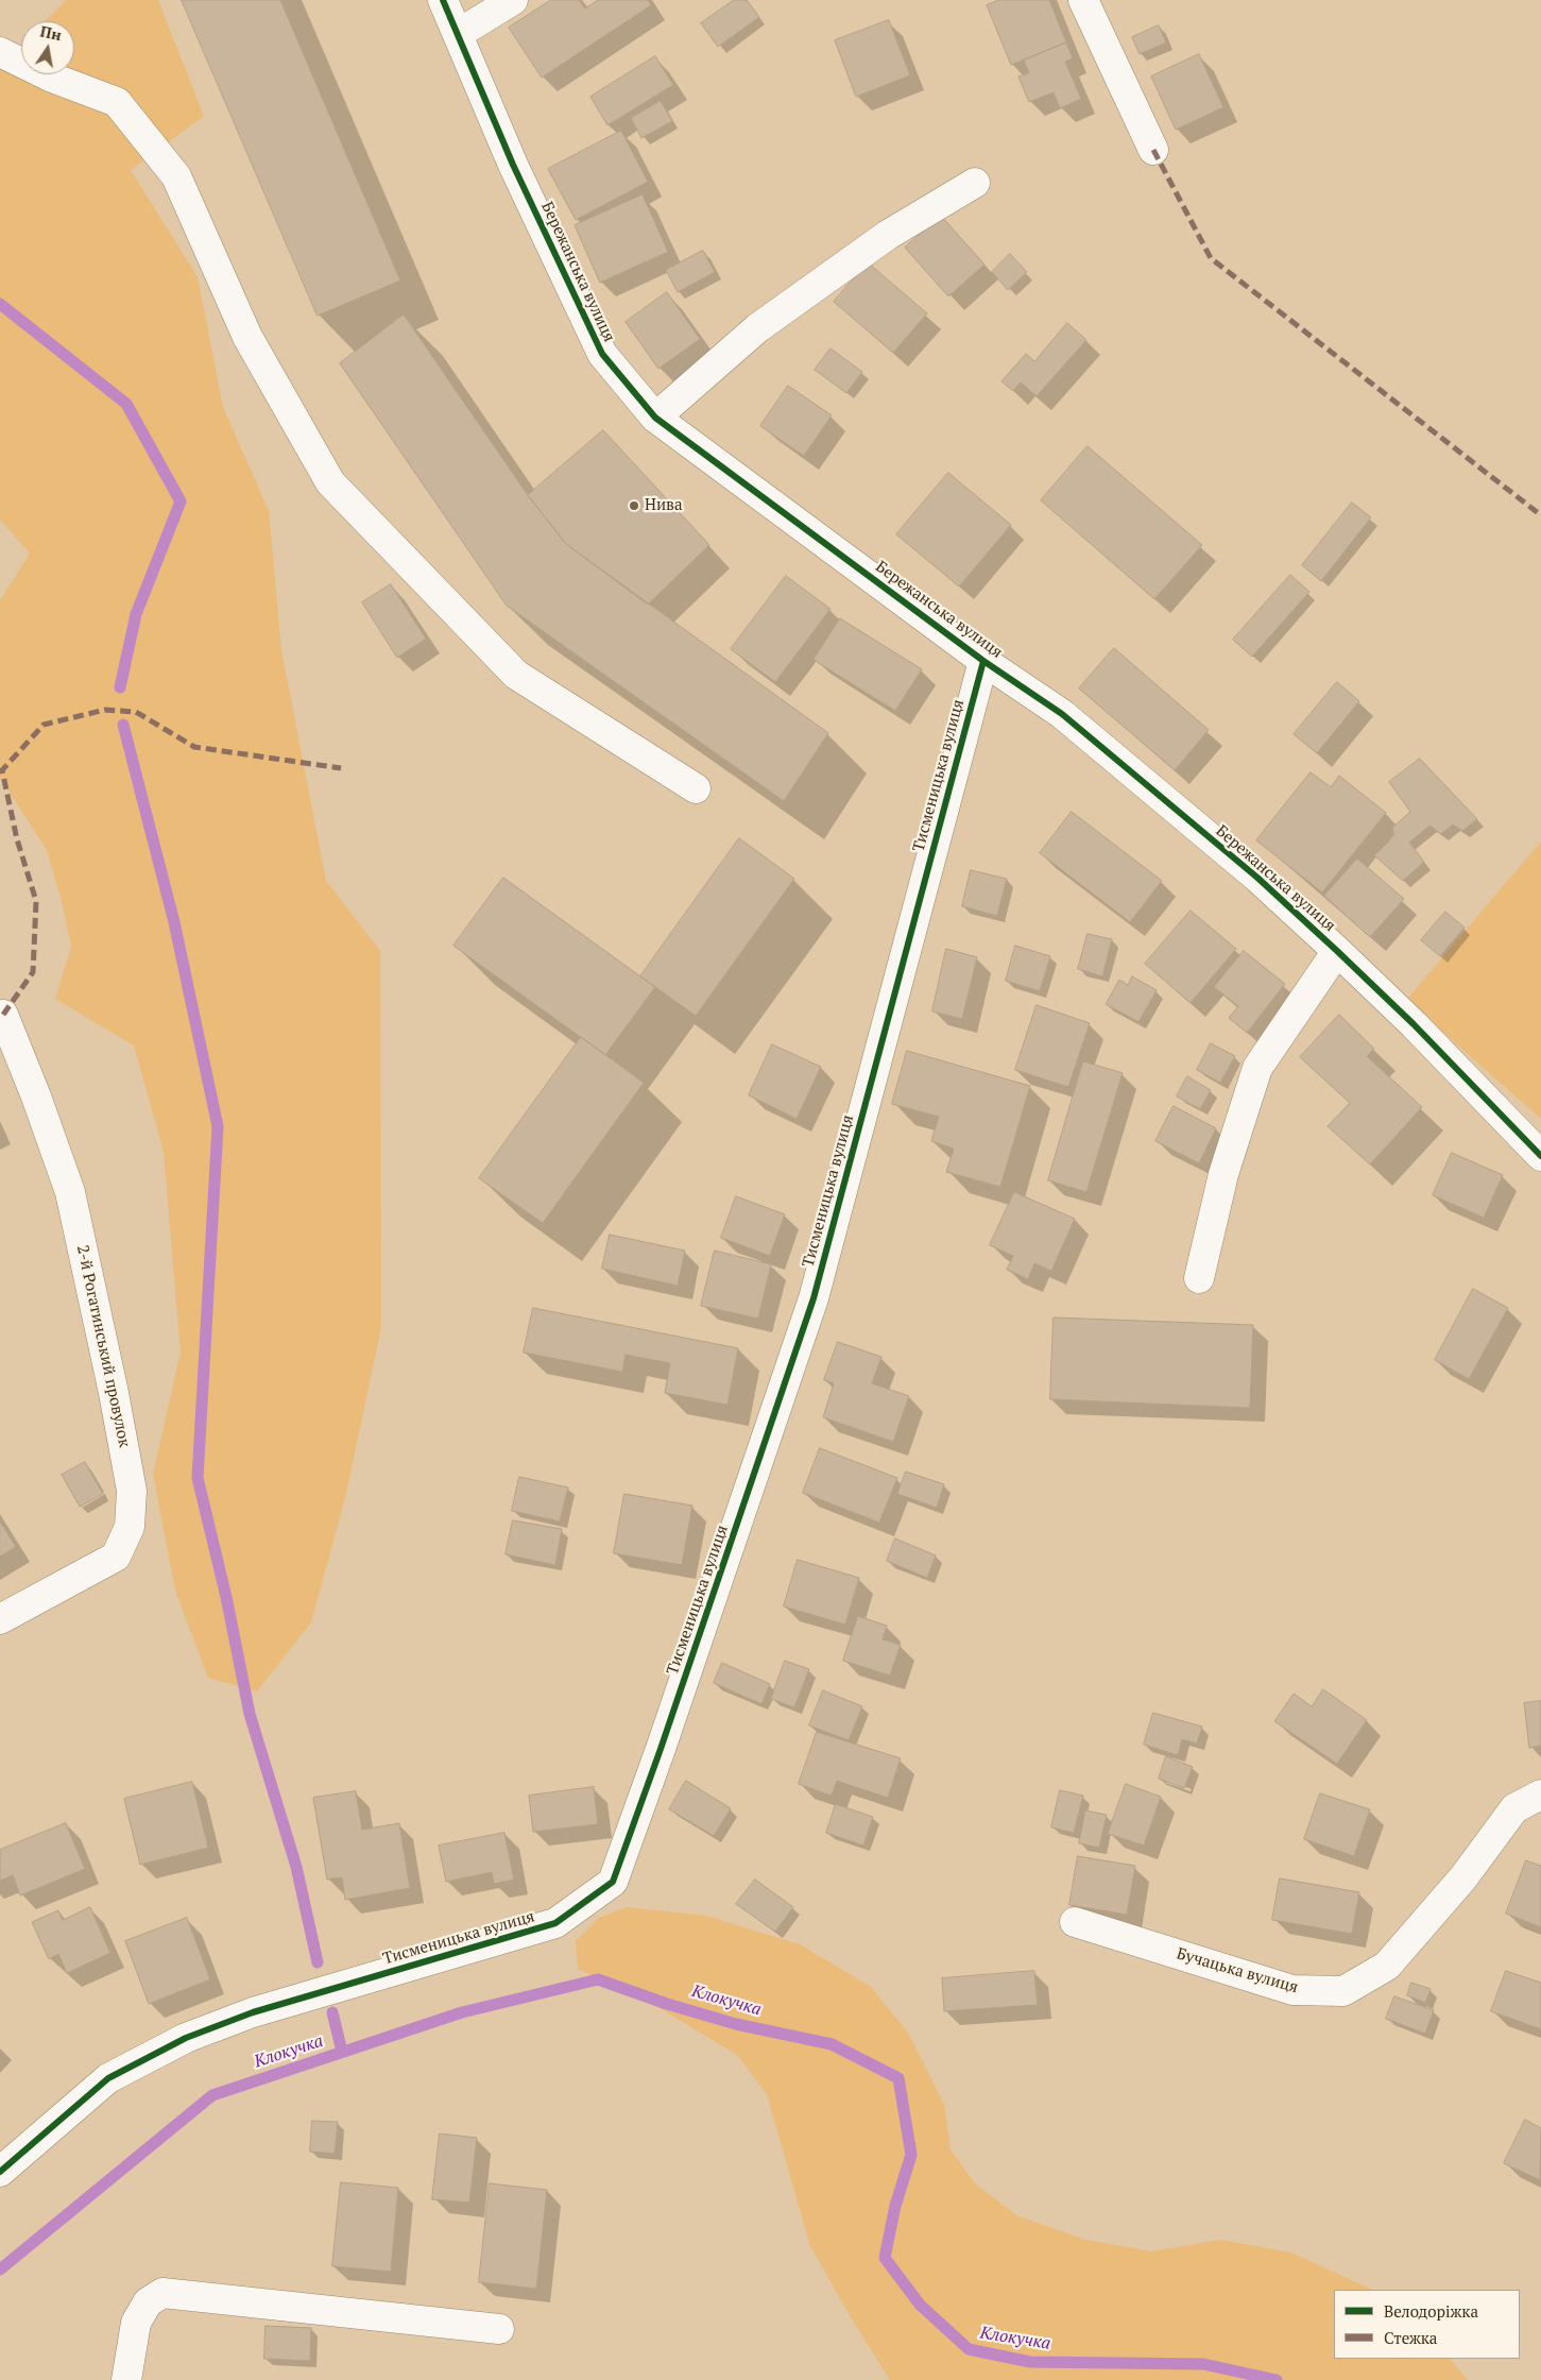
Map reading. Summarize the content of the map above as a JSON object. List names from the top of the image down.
{
  "streets": {
    "street": [
      "Бережанська вулиця",
      "Тисменицька вулиця",
      "2-й Рогатинський провулок",
      "Бучацька вулиця"
    ]
  },
  "crossings": [
    ["Бережанська вулиця", "Тисменицька вулиця"]
  ],
  "water": ["Клокучка"],
  "places": ["Нива"],
  "legend": ["Велодоріжка", "Стежка"],
  "north": "top"
}
